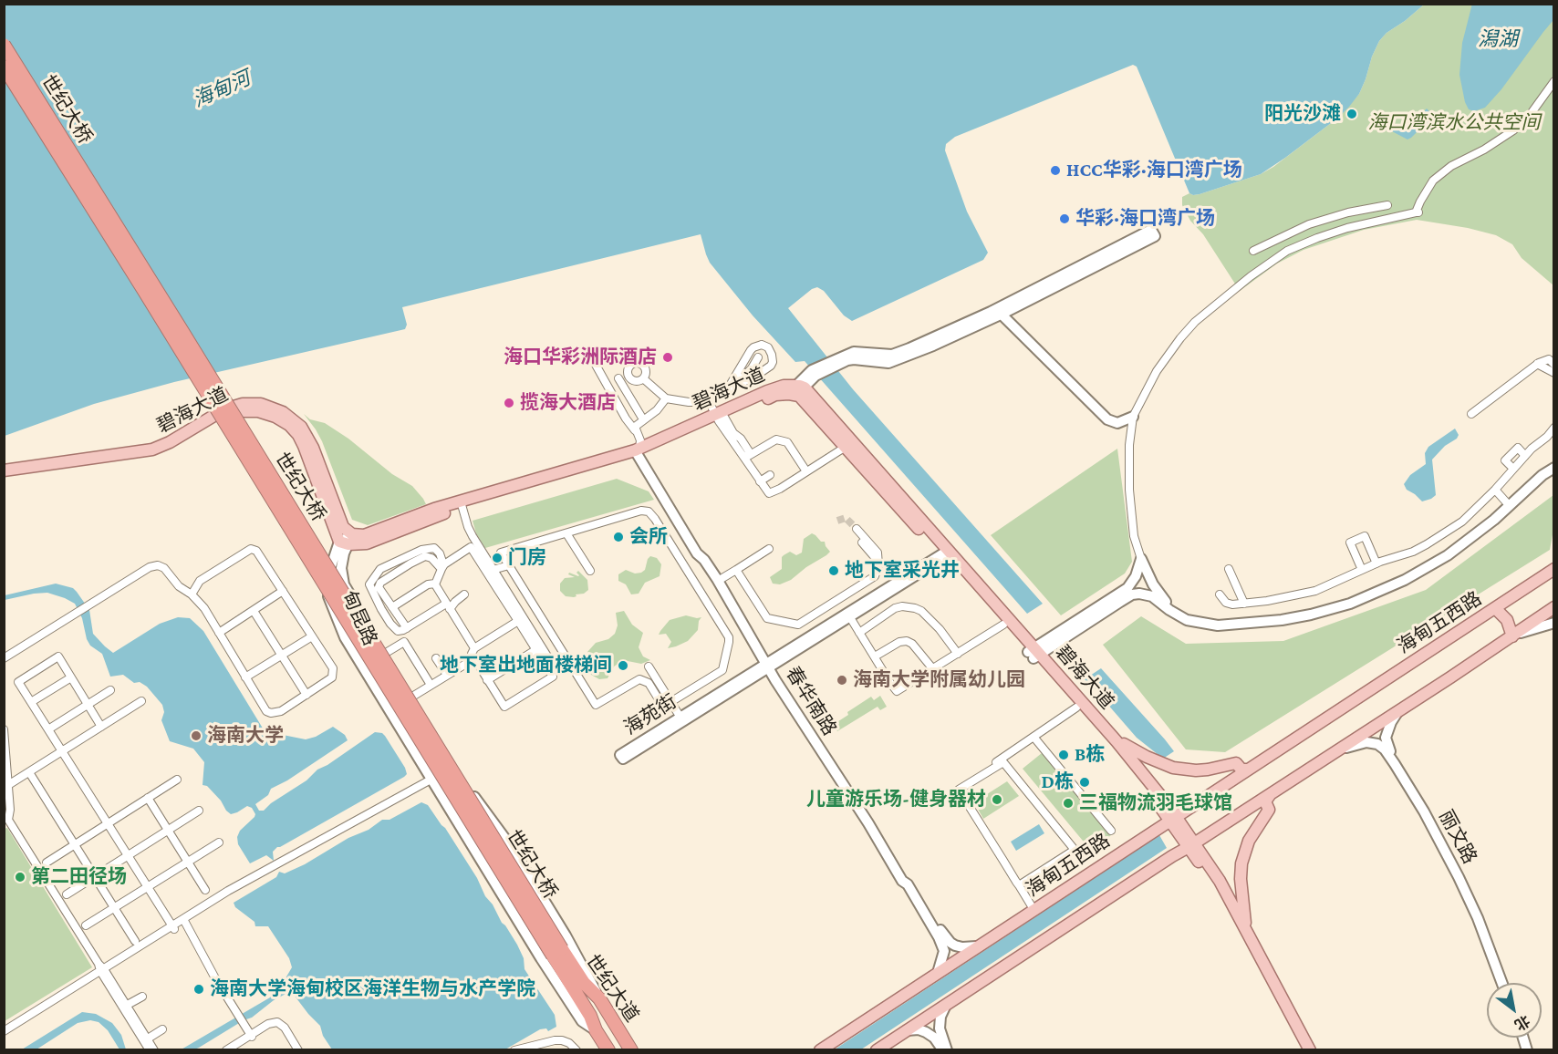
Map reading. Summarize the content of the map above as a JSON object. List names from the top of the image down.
{
  "streets": {
    "highway": ["世纪大桥", "世纪大道"],
    "main road": ["碧海大道", "海甸五西路"],
    "street": [
      "甸昆路",
      "春华南路",
      "海苑街",
      "丽文路"
    ]
  },
  "crossings": [
    ["世纪大桥", "世纪大道"],
    ["碧海大道", "甸昆路"],
    ["碧海大道", "海甸五西路"],
    ["碧海大道", "春华南路"],
    ["碧海大道", "海苑街"],
    ["甸昆路", "世纪大道"],
    ["海甸五西路", "春华南路"],
    ["春华南路", "海苑街"]
  ],
  "water": ["潟湖", "海甸河"],
  "parks": ["海口湾滨水公共空间"],
  "places": [
    "阳光沙滩",
    "HCC华彩·海口湾广场",
    "华彩·海口湾广场",
    "海口华彩洲际酒店",
    "揽海大酒店",
    "会所",
    "门房",
    "地下室采光井",
    "地下室出地面楼梯间",
    "海南大学附属幼儿园",
    "海南大学",
    "B栋",
    "D栋",
    "儿童游乐场-健身器材",
    "三福物流羽毛球馆",
    "第二田径场",
    "海南大学海甸校区海洋生物与水产学院"
  ],
  "north": "bottom right"
}
